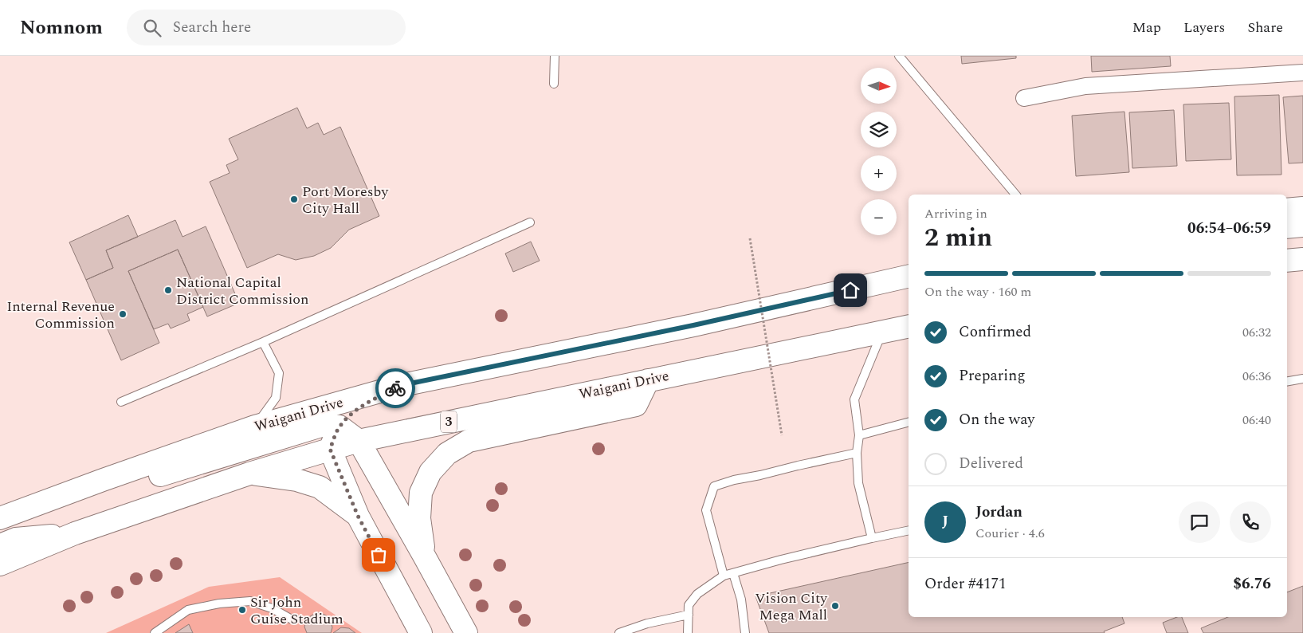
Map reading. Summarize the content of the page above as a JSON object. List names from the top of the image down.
{
  "streets": {
    "highway": ["Waigani Drive", "3"]
  },
  "places": [
    "Port Moresby City Hall",
    "National Capital District Commission",
    "Internal Revenue Commission",
    "Vision City Mega Mall",
    "Sir John Guise Stadium"
  ],
  "north": "right",
  "page": {
    "header": "Nomnom",
    "search": "Search here",
    "nav": ["Map", "Layers", "Share"],
    "map_buttons": ["+", "−"],
    "heading": ["2 min", "Arriving in", "06:54–06:59"],
    "panel": [
      "Jordan",
      "Courier · 4.6",
      "Order #4171",
      "$6.76"
    ],
    "bar": "On the way · 160 m",
    "list": [
      ["Confirmed", "06:32"],
      ["Preparing", "06:36"],
      ["On the way", "06:40"],
      "Delivered"
    ],
    "round": "J"
  }
}
